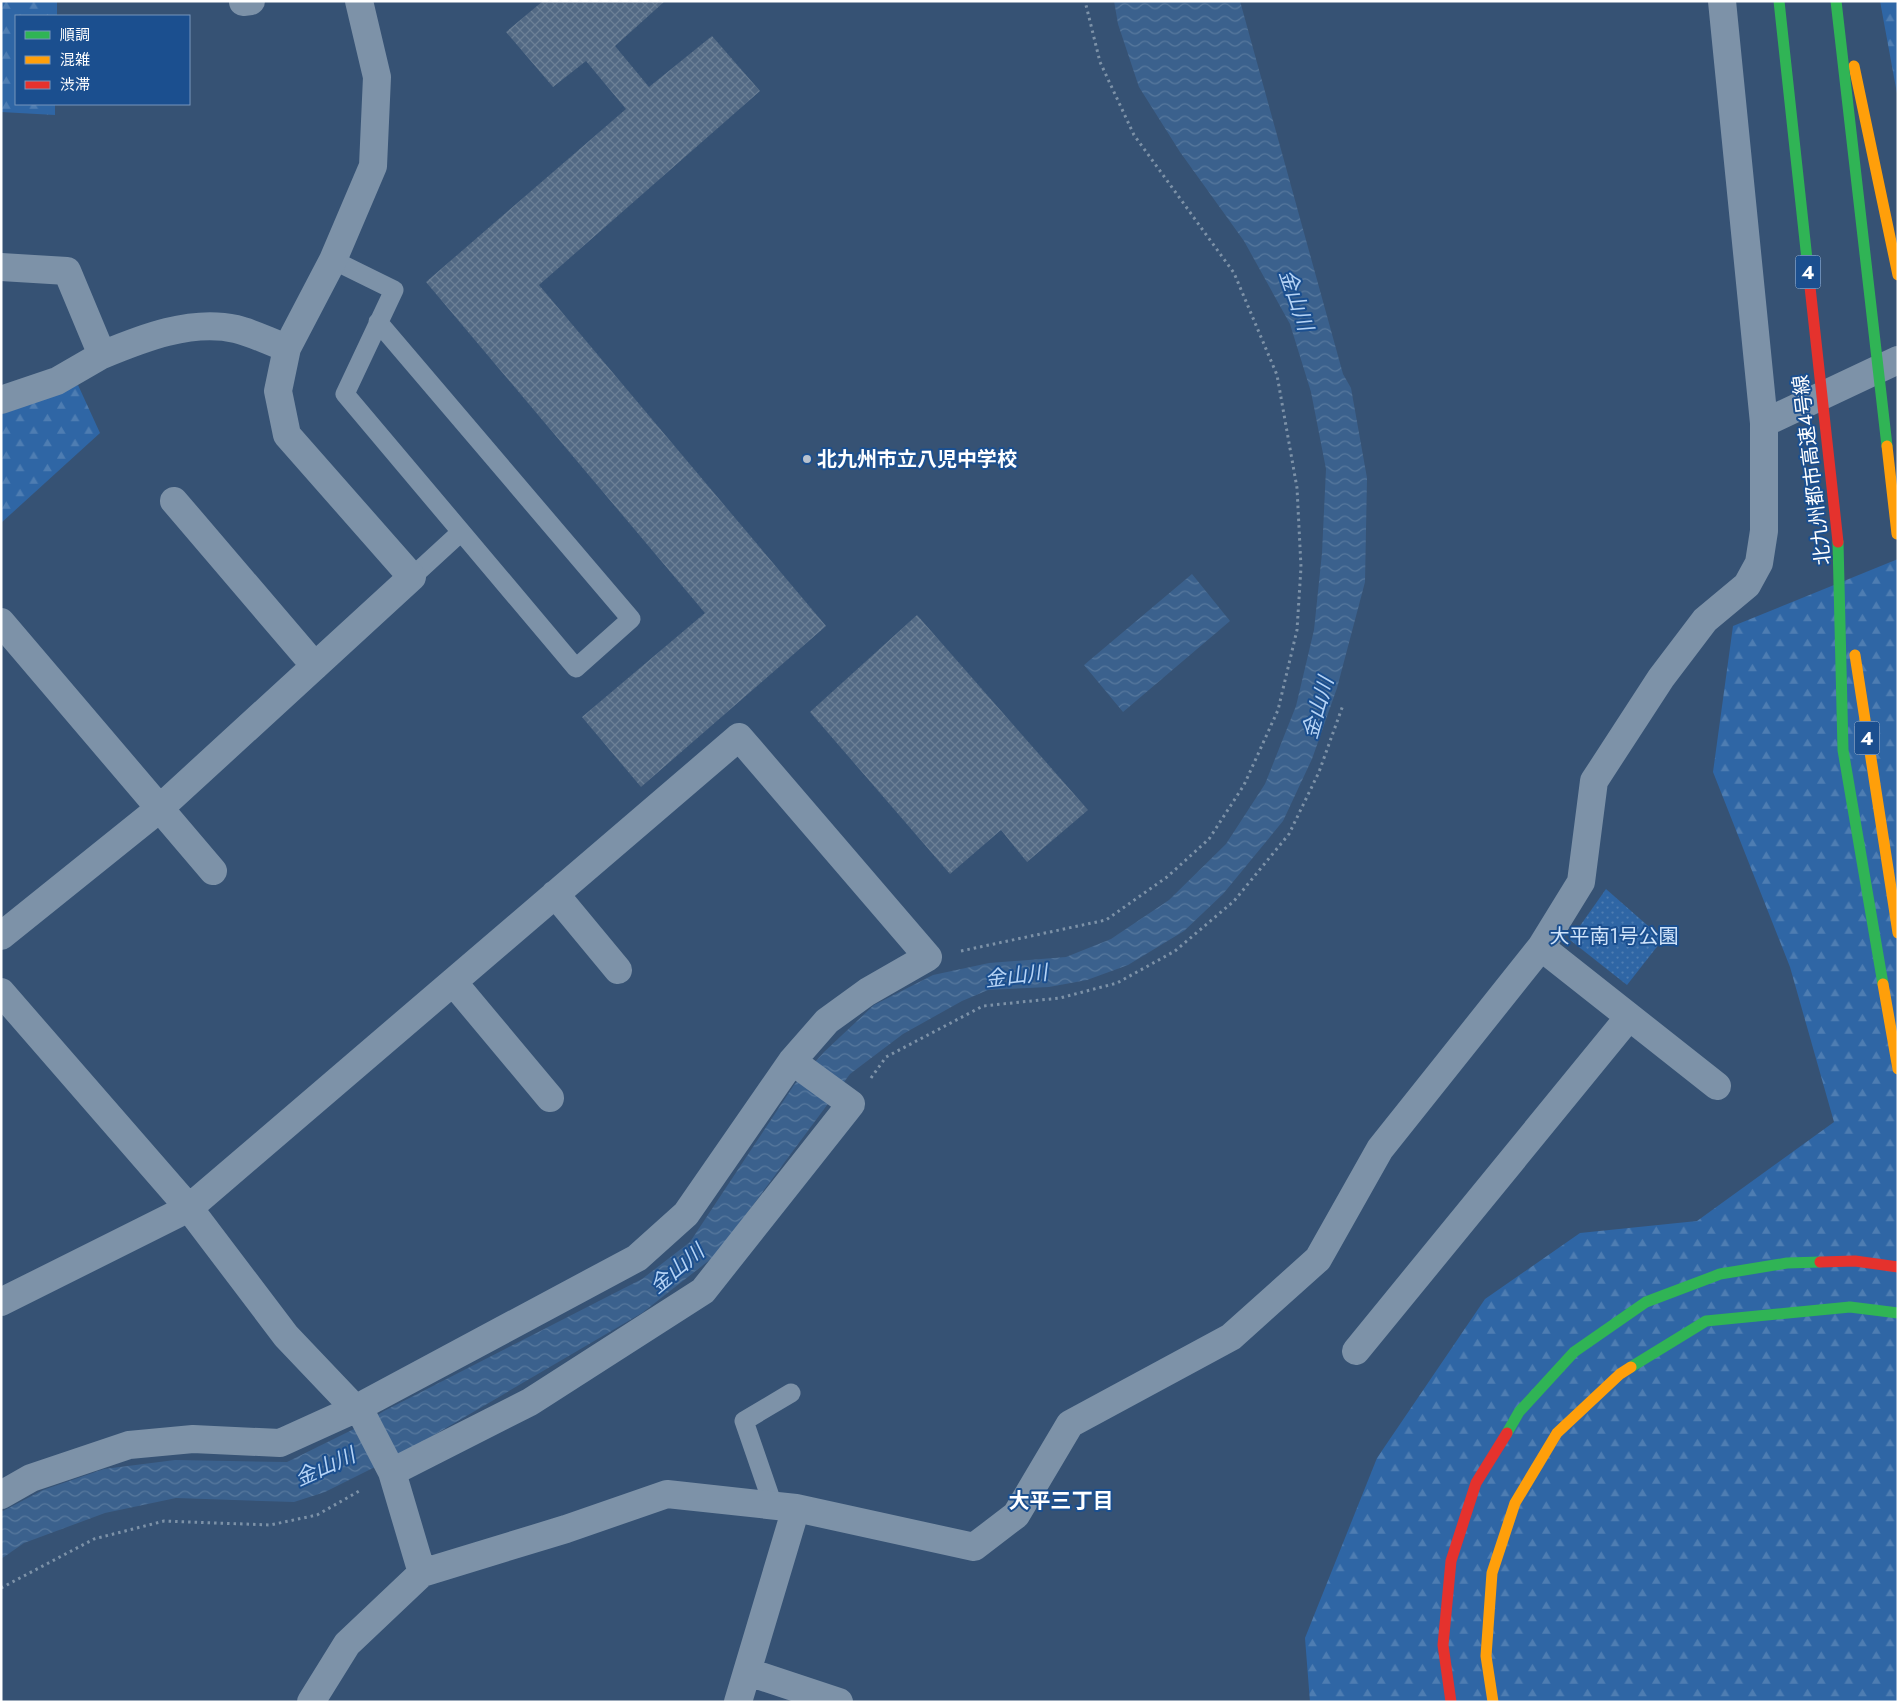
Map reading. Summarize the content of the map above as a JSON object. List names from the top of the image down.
{
  "streets": {
    "highway": ["4", "北九州都市高速4号線"]
  },
  "districts": ["大平三丁目"],
  "water": ["金山川"],
  "parks": ["大平南1号公園"],
  "places": ["北九州市立八児中学校"],
  "legend": ["順調", "混雑", "渋滞"]
}
